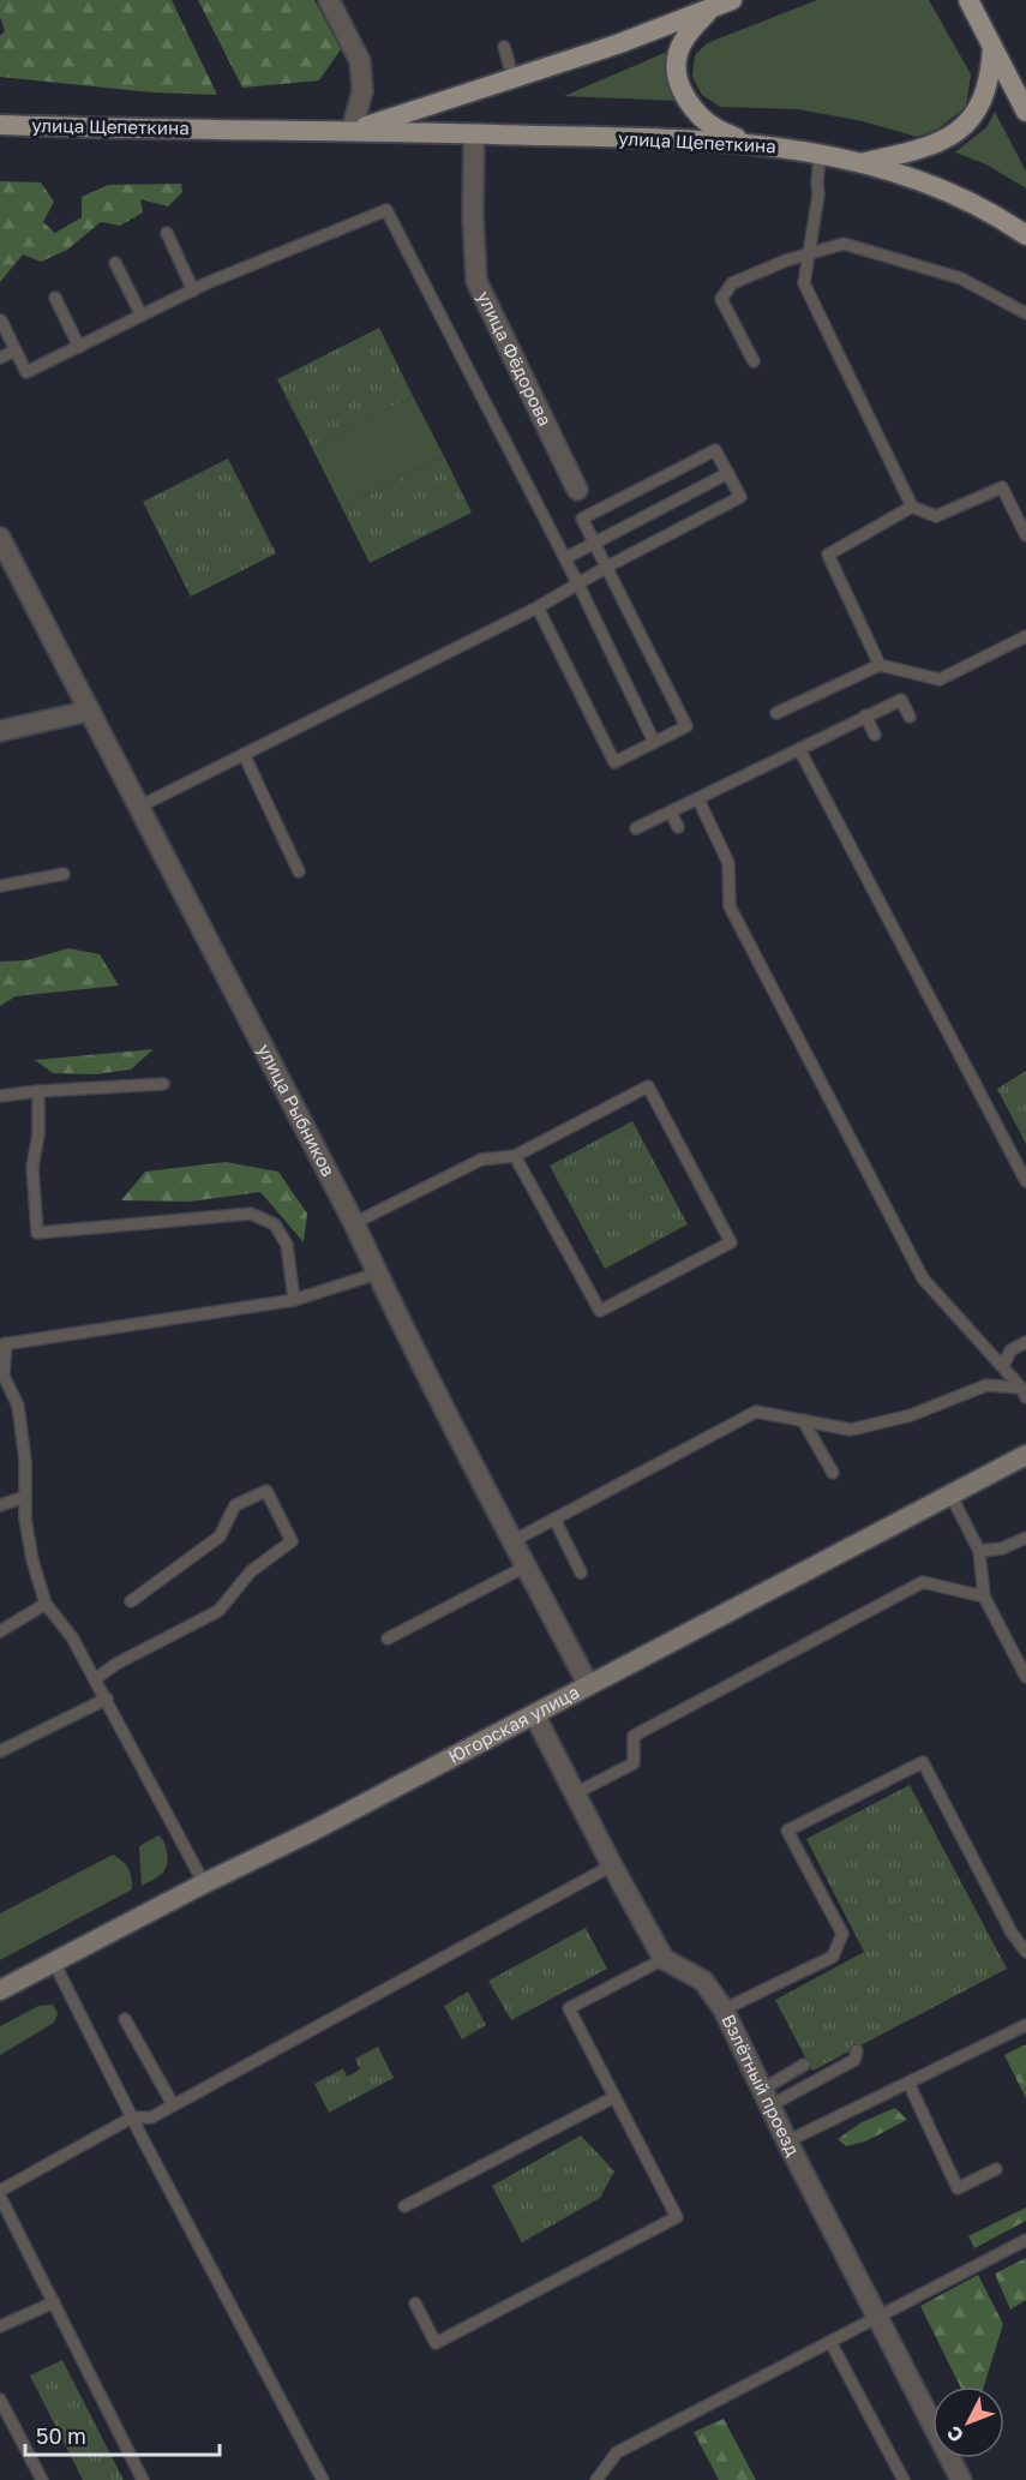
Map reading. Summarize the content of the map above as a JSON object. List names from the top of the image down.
{
  "streets": {
    "main road": ["улица Щепеткина", "Югорская улица"],
    "street": ["улица Фёдорова", "улица Рыбников", "Взлётный проезд"]
  },
  "crossings": [
    ["улица Щепеткина", "улица Фёдорова"],
    ["улица Рыбников", "Югорская улица"]
  ],
  "scale_bar": "50 m",
  "north": "bottom left"
}
